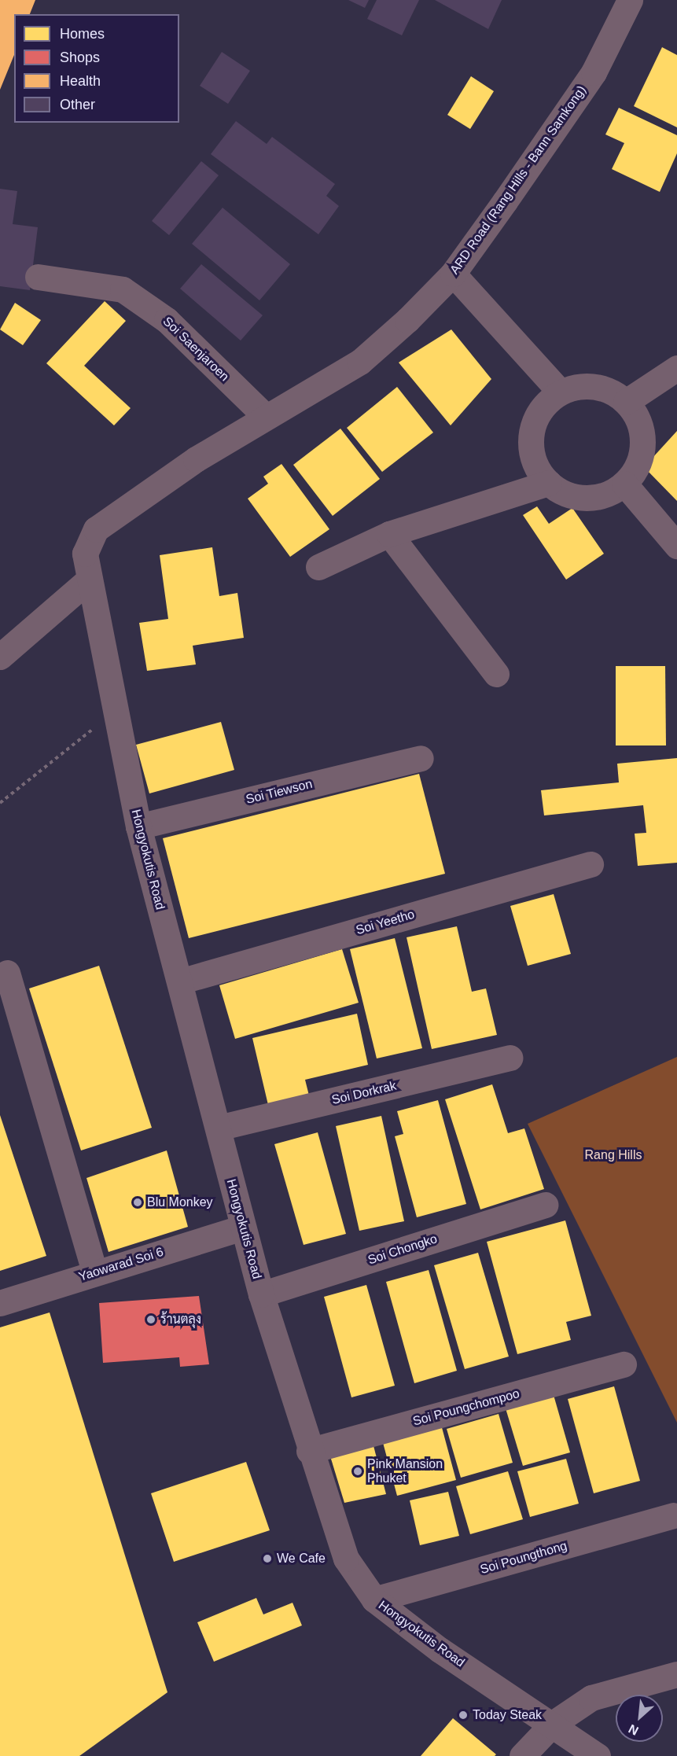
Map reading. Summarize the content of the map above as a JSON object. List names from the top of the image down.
{
  "streets": {
    "street": [
      "ARD Road (Rang Hills - Bann Samkong)",
      "Soi Saenjaroen",
      "Soi Tiewson",
      "Hongyokutis Road",
      "Soi Yeetho",
      "Soi Dorkrak",
      "Soi Chongko",
      "Yaowarad Soi 6",
      "Soi Poungchompoo",
      "Soi Poungthong"
    ]
  },
  "crossings": [
    ["ARD Road (Rang Hills - Bann Samkong)", "Soi Saenjaroen"],
    ["ARD Road (Rang Hills - Bann Samkong)", "Hongyokutis Road"],
    ["Soi Tiewson", "Hongyokutis Road"],
    ["Hongyokutis Road", "Soi Yeetho"],
    ["Hongyokutis Road", "Soi Dorkrak"],
    ["Hongyokutis Road", "Soi Chongko"],
    ["Hongyokutis Road", "Yaowarad Soi 6"],
    ["Hongyokutis Road", "Soi Poungchompoo"],
    ["Hongyokutis Road", "Soi Poungthong"]
  ],
  "parks": ["Rang Hills"],
  "places": [
    "Blu Monkey",
    "ร้านตลุง",
    "Pink Mansion Phuket",
    "We Cafe",
    "Today Steak"
  ],
  "legend": [
    "Homes",
    "Shops",
    "Health",
    "Other"
  ],
  "north": "bottom left"
}
